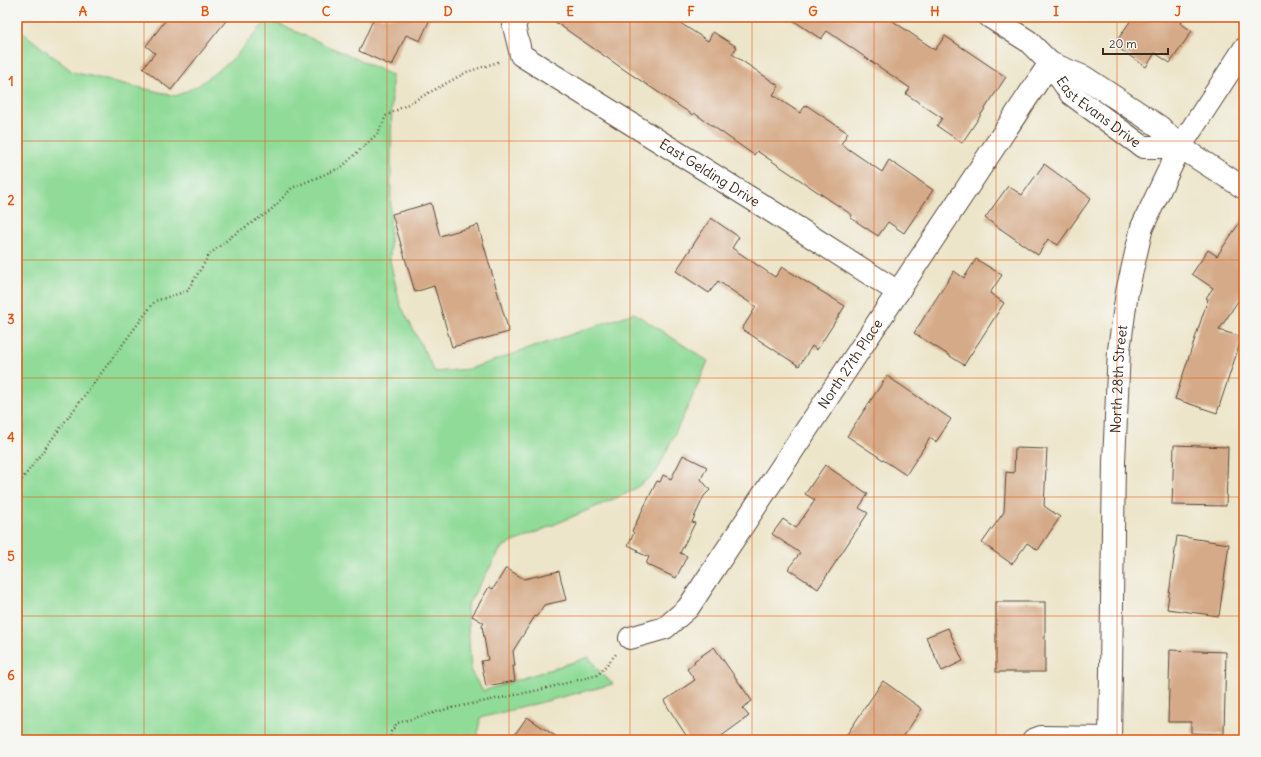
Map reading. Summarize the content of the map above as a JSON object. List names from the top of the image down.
{
  "streets": {
    "street": [
      "East Evans Drive",
      "East Gelding Drive",
      "North 27th Place",
      "North 28th Street"
    ]
  },
  "crossings": [
    ["East Evans Drive", "North 27th Place"],
    ["East Evans Drive", "North 28th Street"],
    ["East Gelding Drive", "North 27th Place"]
  ],
  "scale_bar": "20 m",
  "grid": {
    "columns": [
      "A",
      "B",
      "C",
      "D",
      "E",
      "F",
      "G",
      "H",
      "I",
      "J"
    ],
    "rows": [
      "1",
      "2",
      "3",
      "4",
      "5",
      "6"
    ]
  }
}
